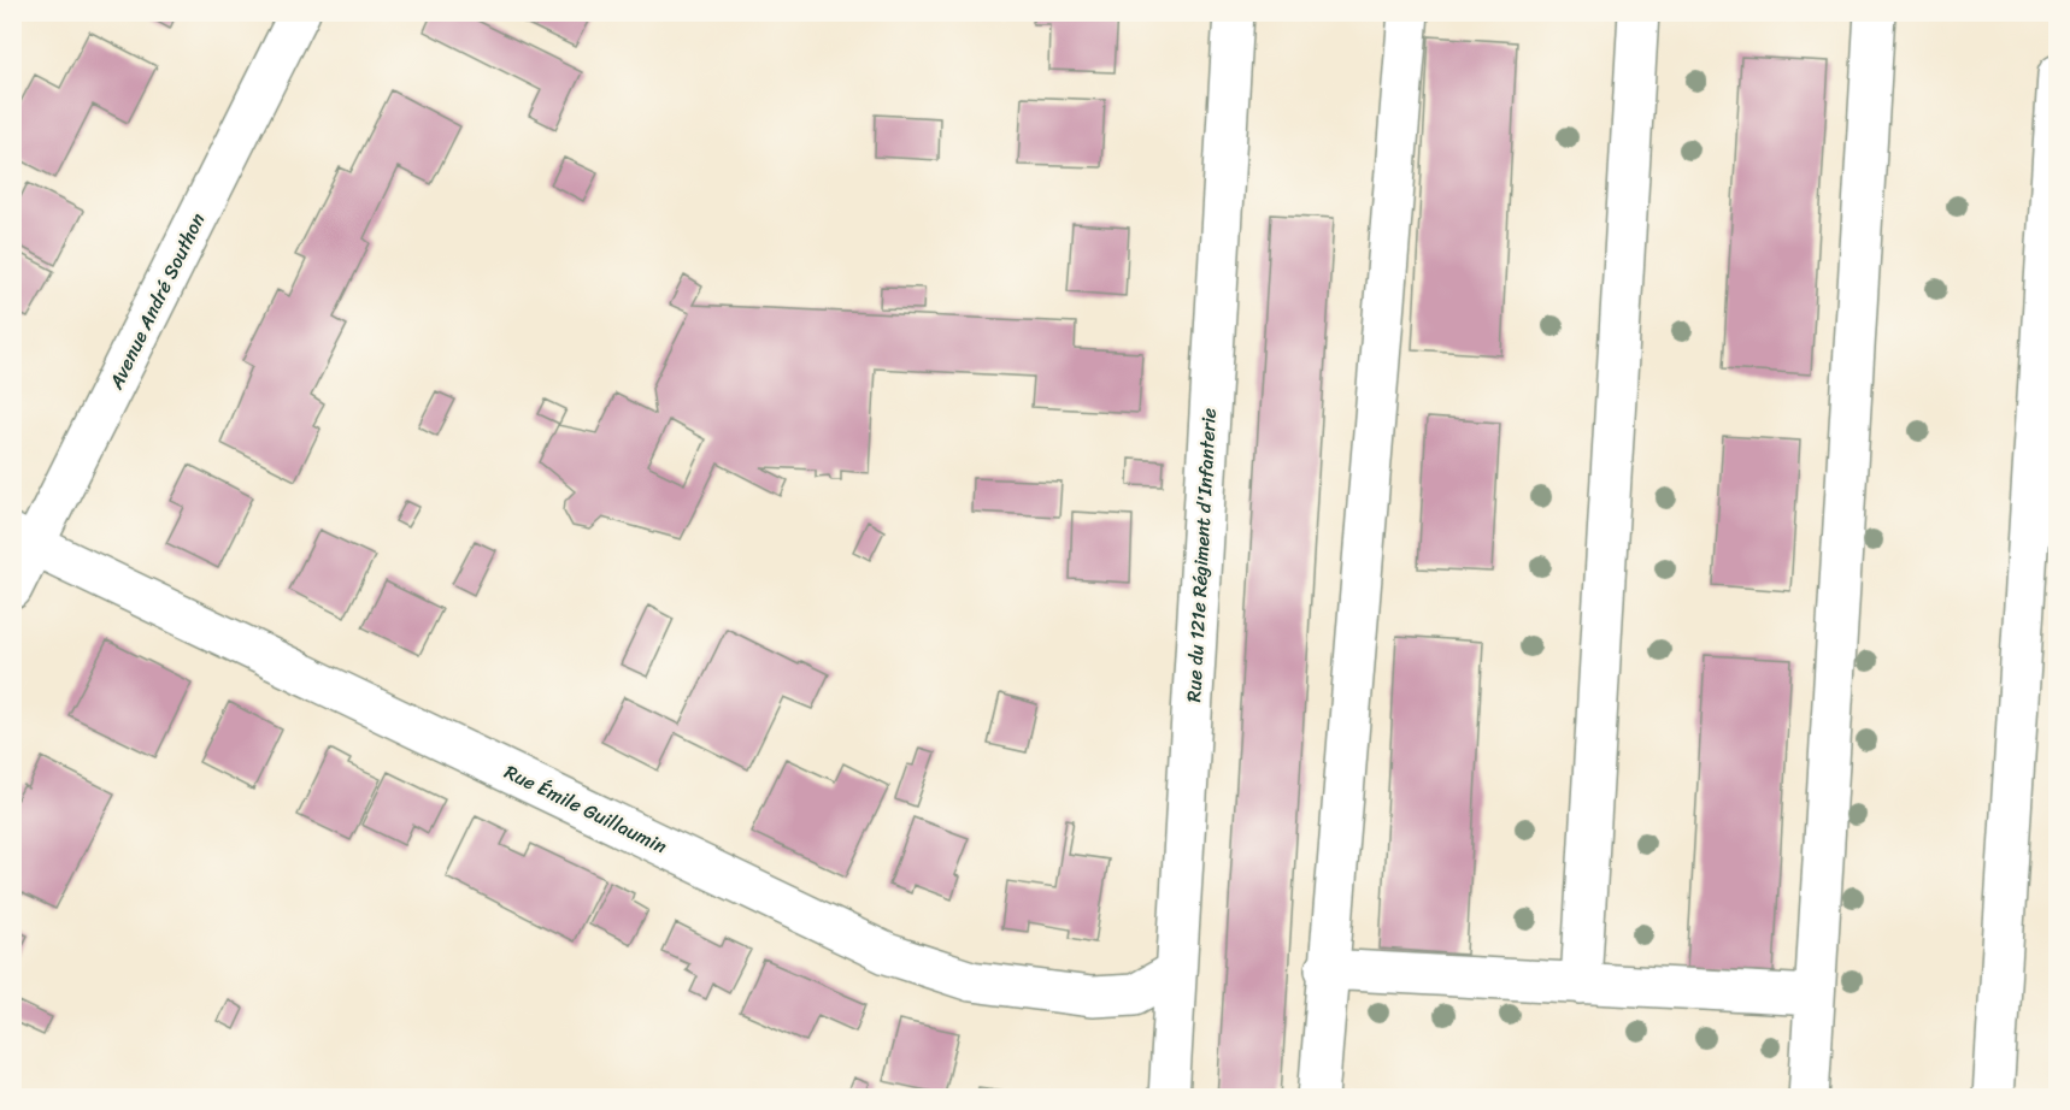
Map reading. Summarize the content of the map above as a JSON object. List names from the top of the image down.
{
  "streets": {
    "street": ["Avenue André Southon", "Rue du 121e Régiment d'Infanterie", "Rue Émile Guillaumin"]
  },
  "crossings": [
    ["Avenue André Southon", "Rue Émile Guillaumin"],
    ["Rue du 121e Régiment d'Infanterie", "Rue Émile Guillaumin"]
  ]
}
